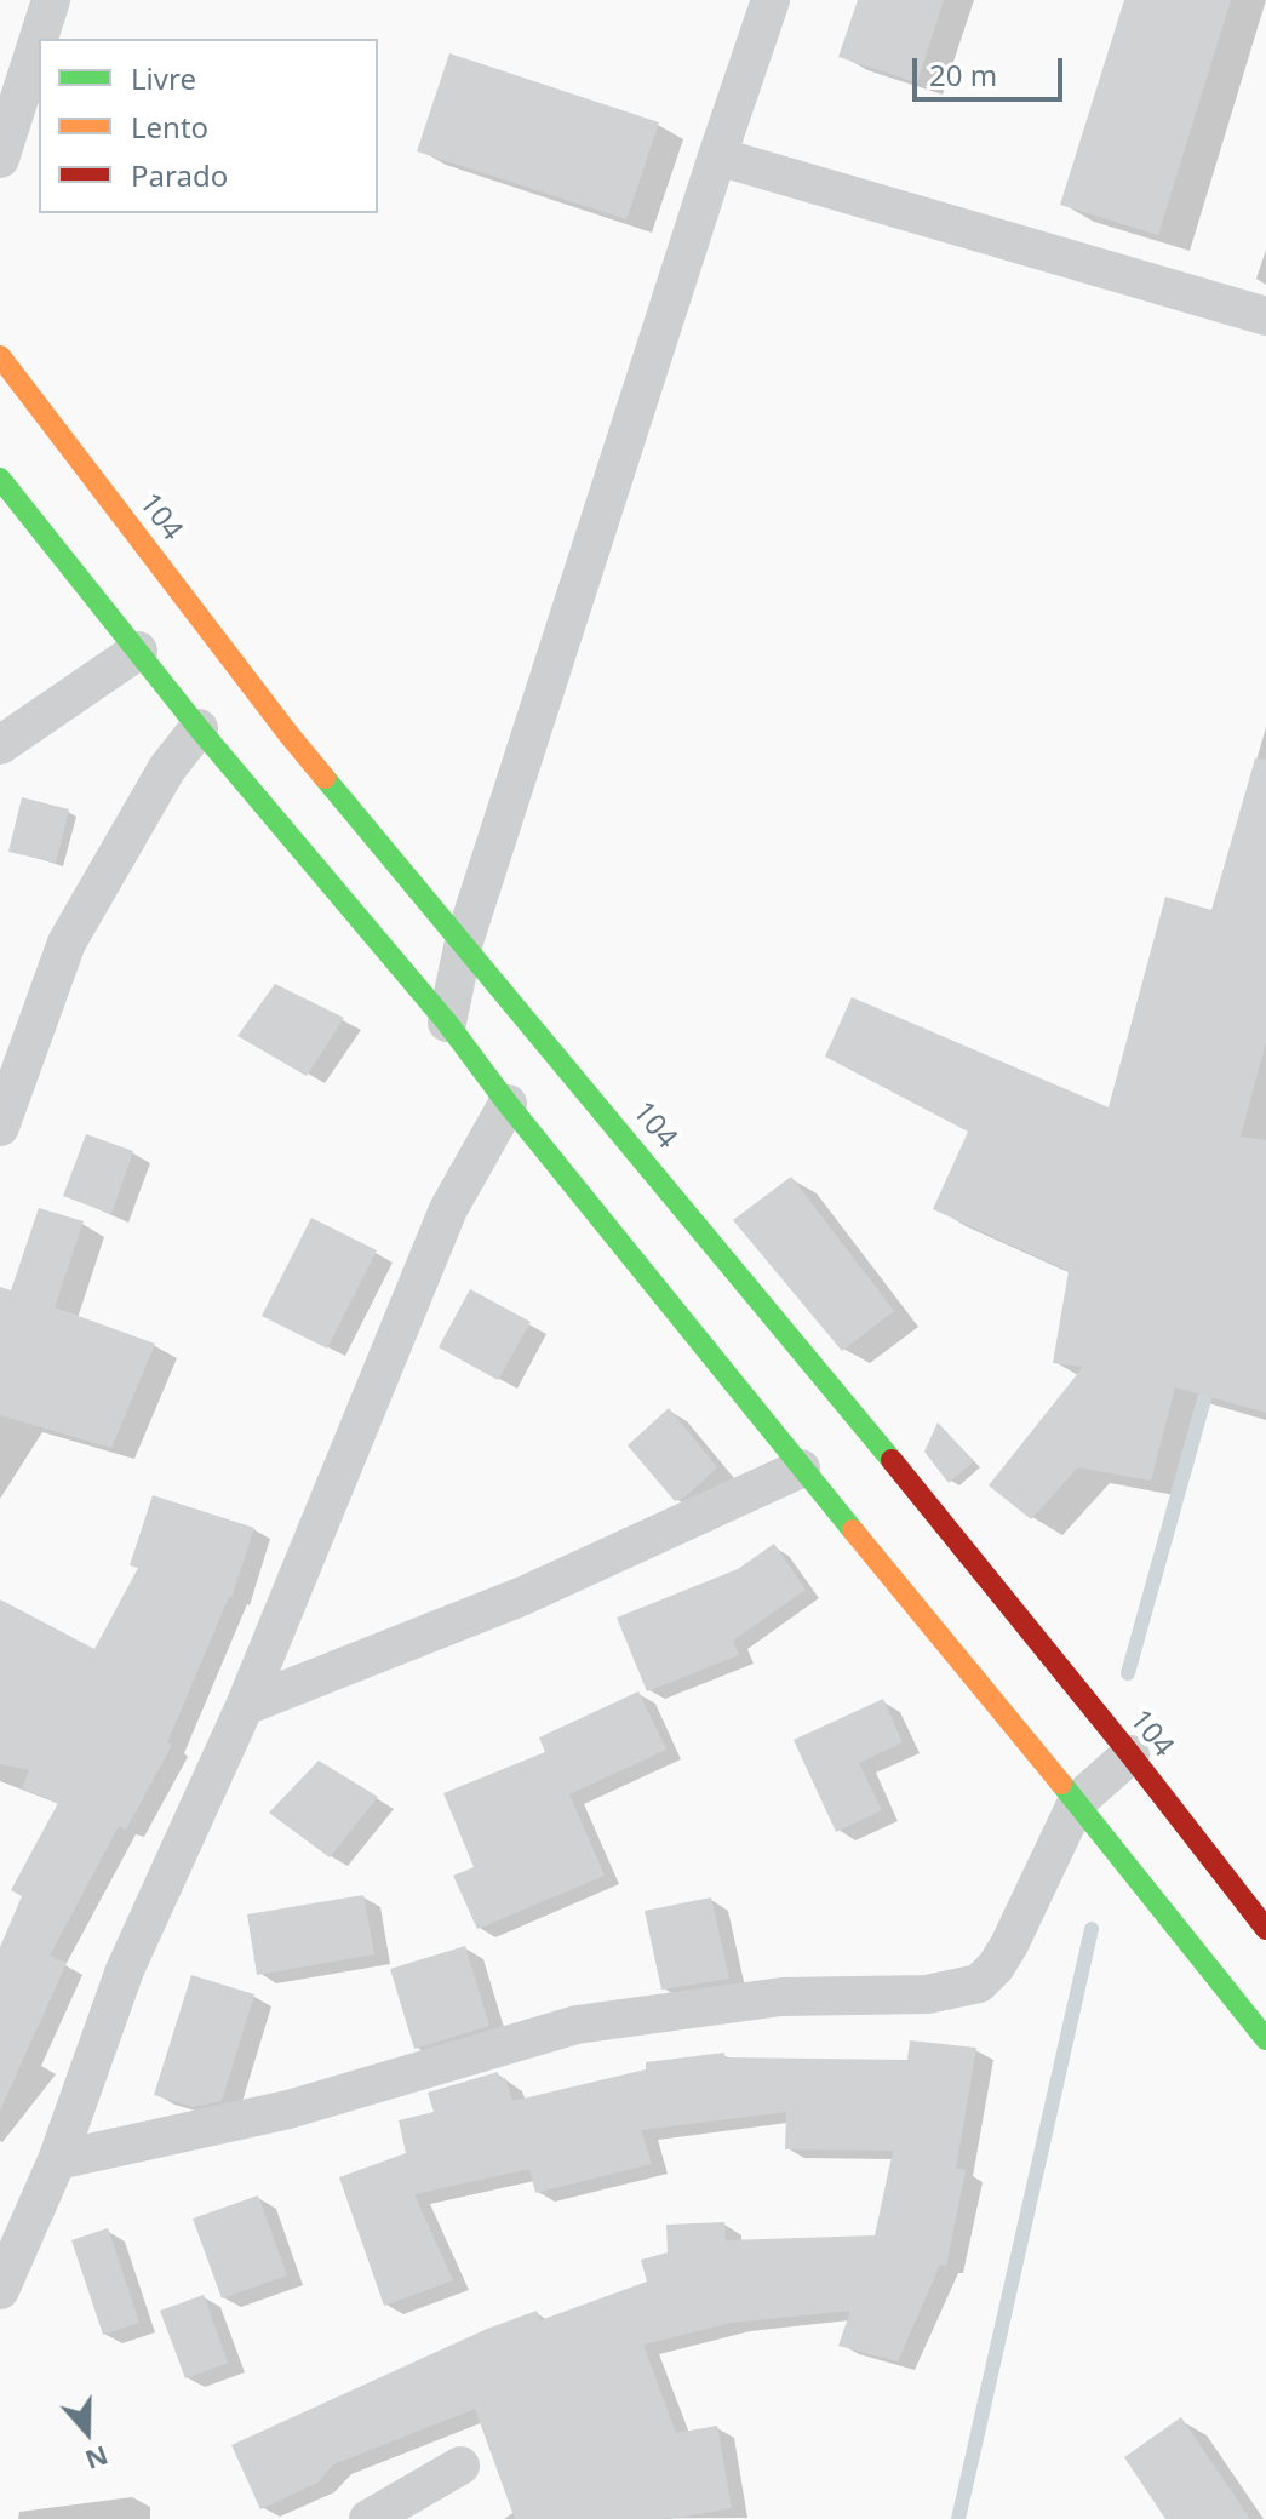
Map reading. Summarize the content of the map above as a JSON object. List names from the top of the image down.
{
  "streets": {
    "street": ["104"]
  },
  "legend": ["Livre", "Lento", "Parado"],
  "scale_bar": "20 m",
  "north": "bottom"
}
